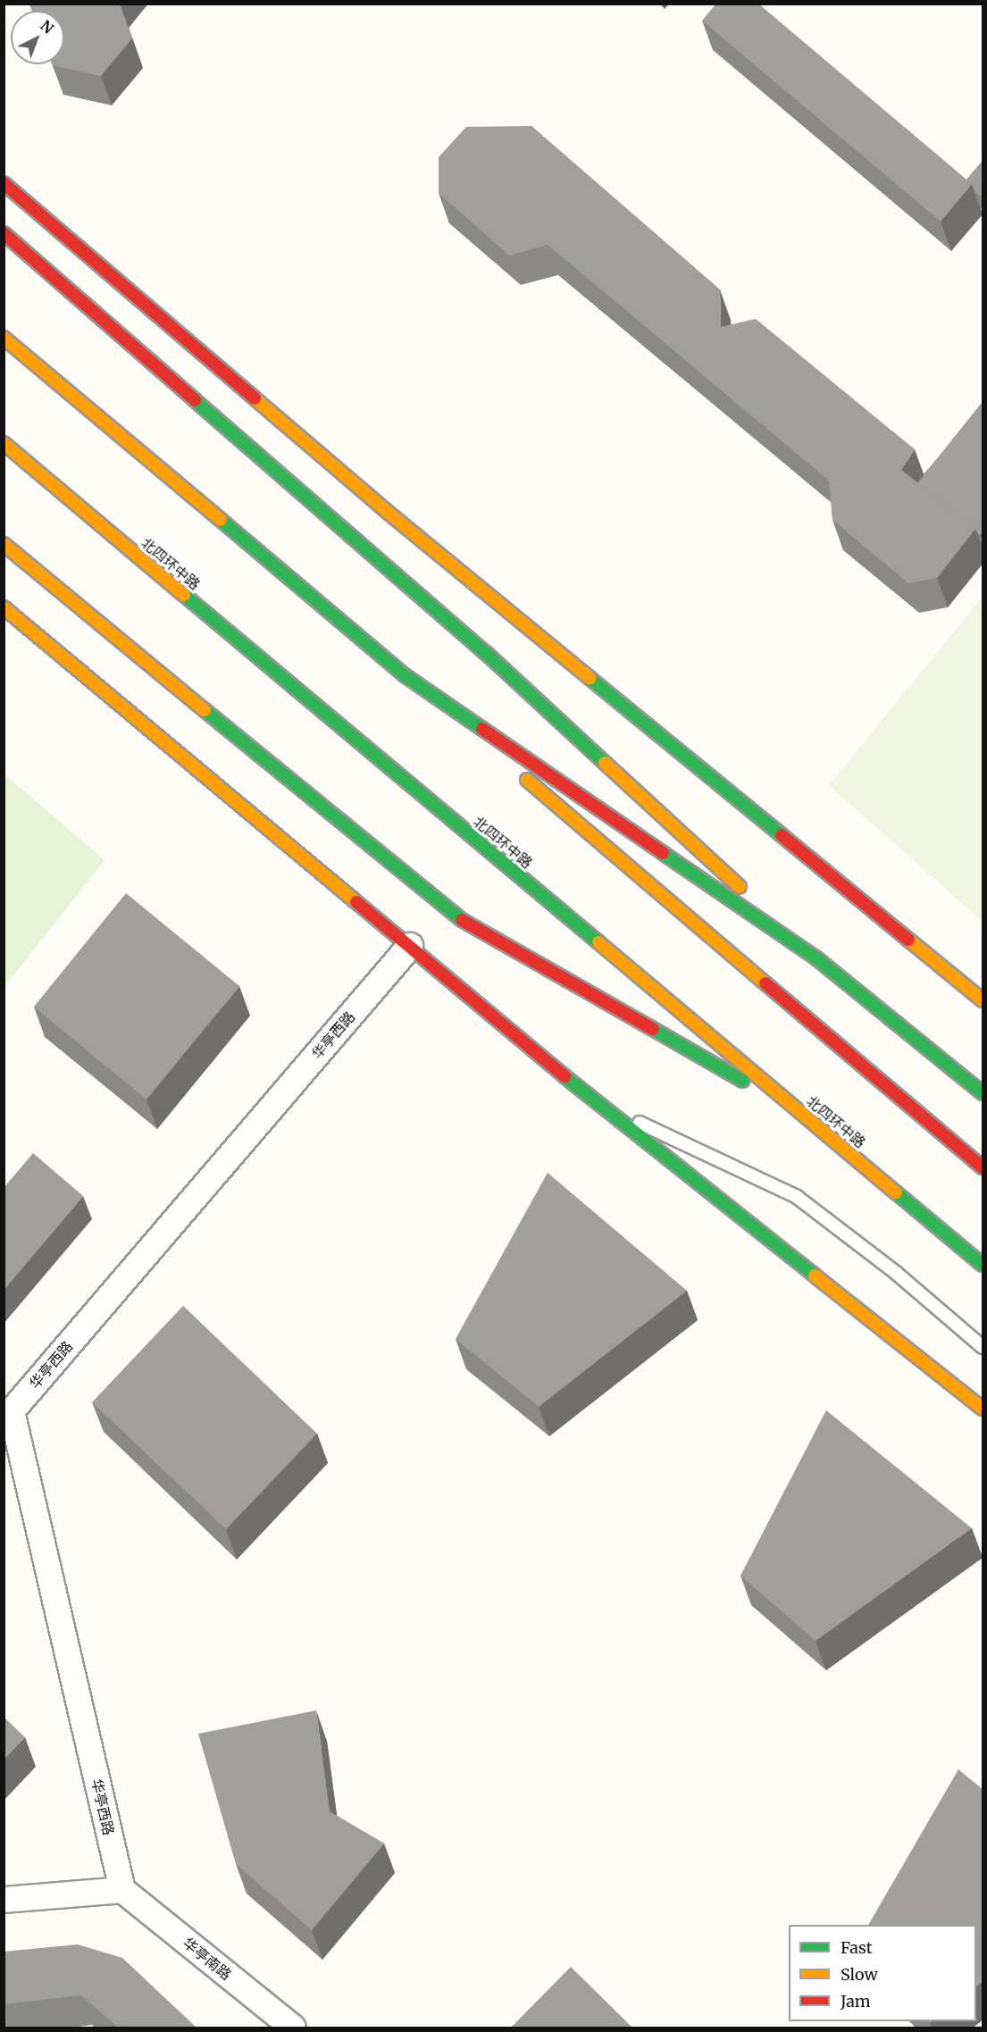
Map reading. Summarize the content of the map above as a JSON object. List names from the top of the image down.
{
  "streets": {
    "main road": ["北四环中路"],
    "street": ["华亭西路", "华亭南路"]
  },
  "crossings": [
    ["华亭西路", "华亭南路"]
  ],
  "legend": ["Fast", "Slow", "Jam"],
  "north": "top right"
}
